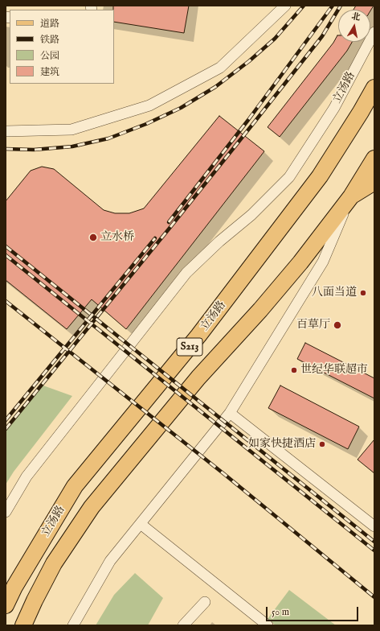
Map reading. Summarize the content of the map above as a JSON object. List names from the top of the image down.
{
  "streets": {
    "main road": ["立汤路", "S213"]
  },
  "places": [
    "立水桥",
    "八面当道",
    "百草厅",
    "世纪华联超市",
    "如家快捷酒店"
  ],
  "legend": [
    "道路",
    "铁路",
    "公园",
    "建筑"
  ],
  "scale_bar": "50 m",
  "north": "top"
}
